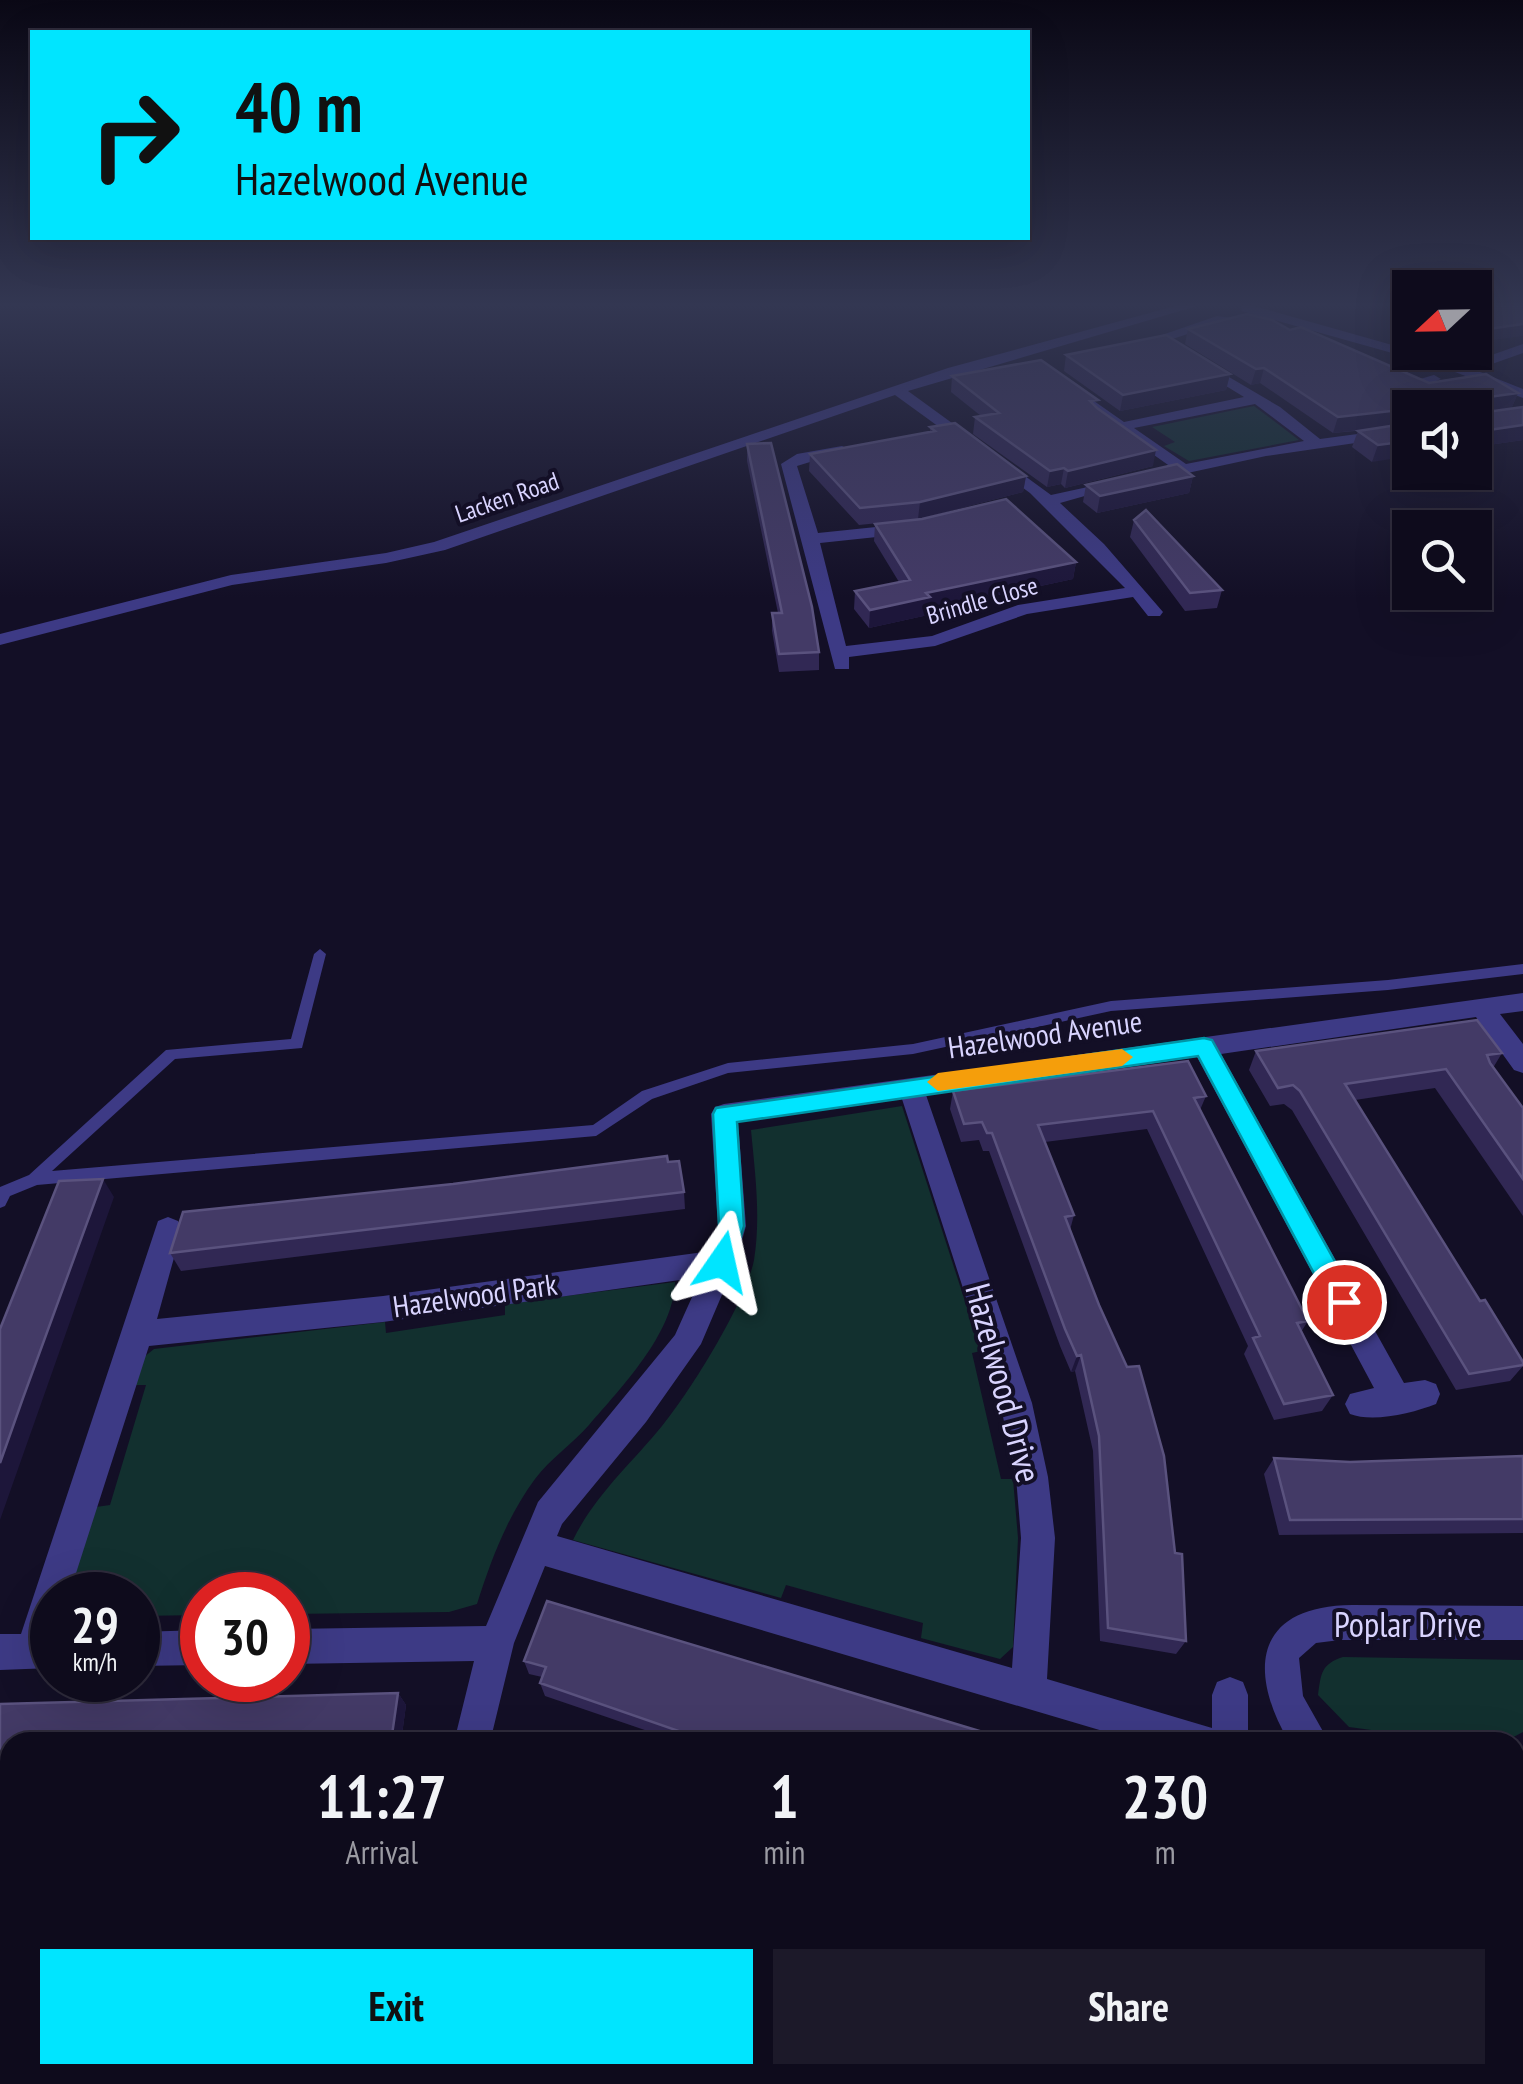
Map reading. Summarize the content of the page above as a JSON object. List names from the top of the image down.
{
  "streets": {
    "street": [
      "Lacken Road",
      "Brindle Close",
      "Hazelwood Avenue",
      "Hazelwood Park",
      "Hazelwood Drive",
      "Poplar Drive"
    ]
  },
  "crossings": [
    ["Hazelwood Avenue", "Hazelwood Park"],
    ["Hazelwood Avenue", "Hazelwood Drive"]
  ],
  "north": "left",
  "page": {
    "turn": ["40 m", "Hazelwood Avenue"],
    "speed": "29 km/h",
    "limit": "30",
    "eta": [
      "11:27",
      "Arrival",
      "1",
      "min",
      "230",
      "m"
    ],
    "buttons": ["Exit", "Share"]
  }
}
